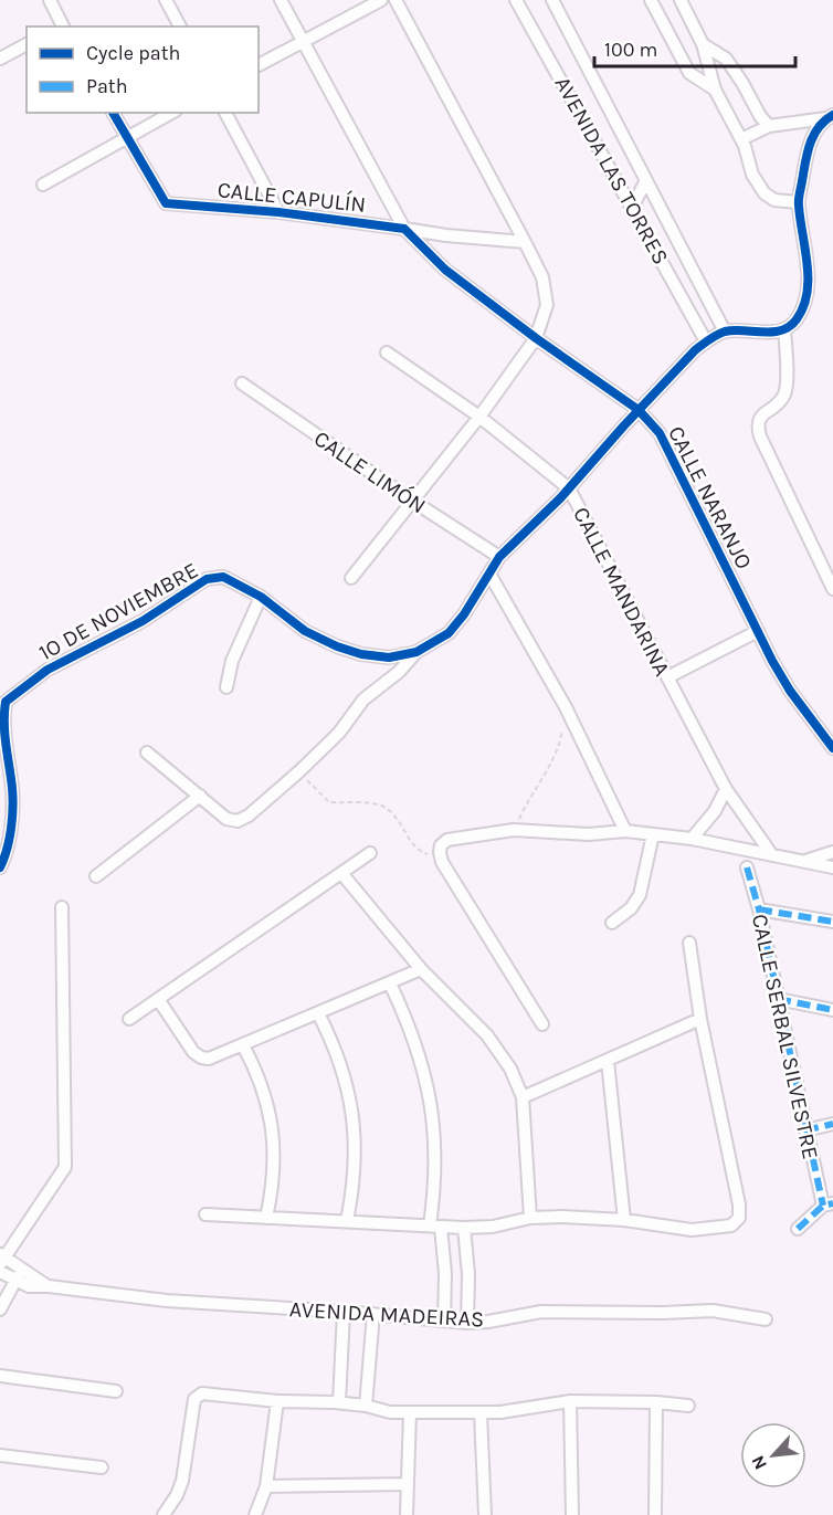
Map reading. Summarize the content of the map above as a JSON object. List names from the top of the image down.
{
  "streets": {
    "street": [
      "AVENIDA LAS TORRES",
      "CALLE CAPULÍN",
      "CALLE LIMÓN",
      "CALLE NARANJO",
      "CALLE MANDARINA",
      "1O DE NOVIEMBRE",
      "CALLE SERBAL SILVESTRE",
      "AVENIDA MADEIRAS"
    ]
  },
  "crossings": [
    ["AVENIDA LAS TORRES", "1O DE NOVIEMBRE"],
    ["CALLE CAPULÍN", "CALLE NARANJO"],
    ["CALLE LIMÓN", "1O DE NOVIEMBRE"],
    ["CALLE NARANJO", "1O DE NOVIEMBRE"],
    ["CALLE MANDARINA", "1O DE NOVIEMBRE"]
  ],
  "legend": ["Cycle path", "Path"],
  "scale_bar": "100 m",
  "north": "bottom left"
}
